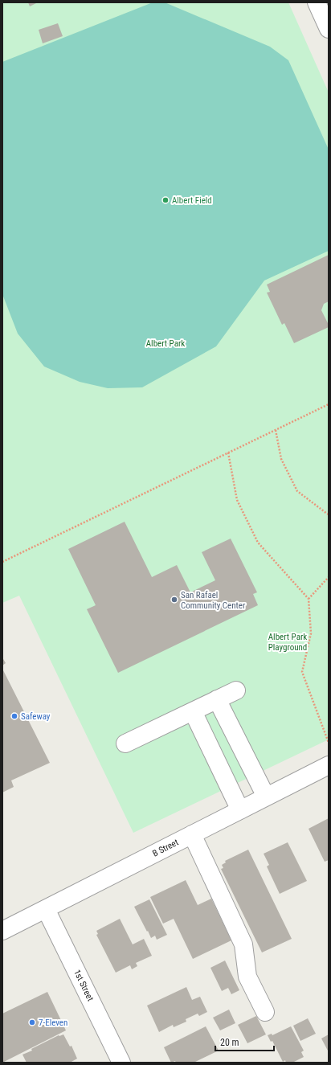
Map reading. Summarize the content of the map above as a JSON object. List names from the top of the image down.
{
  "streets": {
    "street": ["B Street", "1st Street"]
  },
  "crossings": [
    ["B Street", "1st Street"]
  ],
  "parks": ["Albert Park", "Albert Park Playground"],
  "places": [
    "Albert Field",
    "San Rafael Community Center",
    "Safeway",
    "7-Eleven"
  ],
  "scale_bar": "20 m"
}
